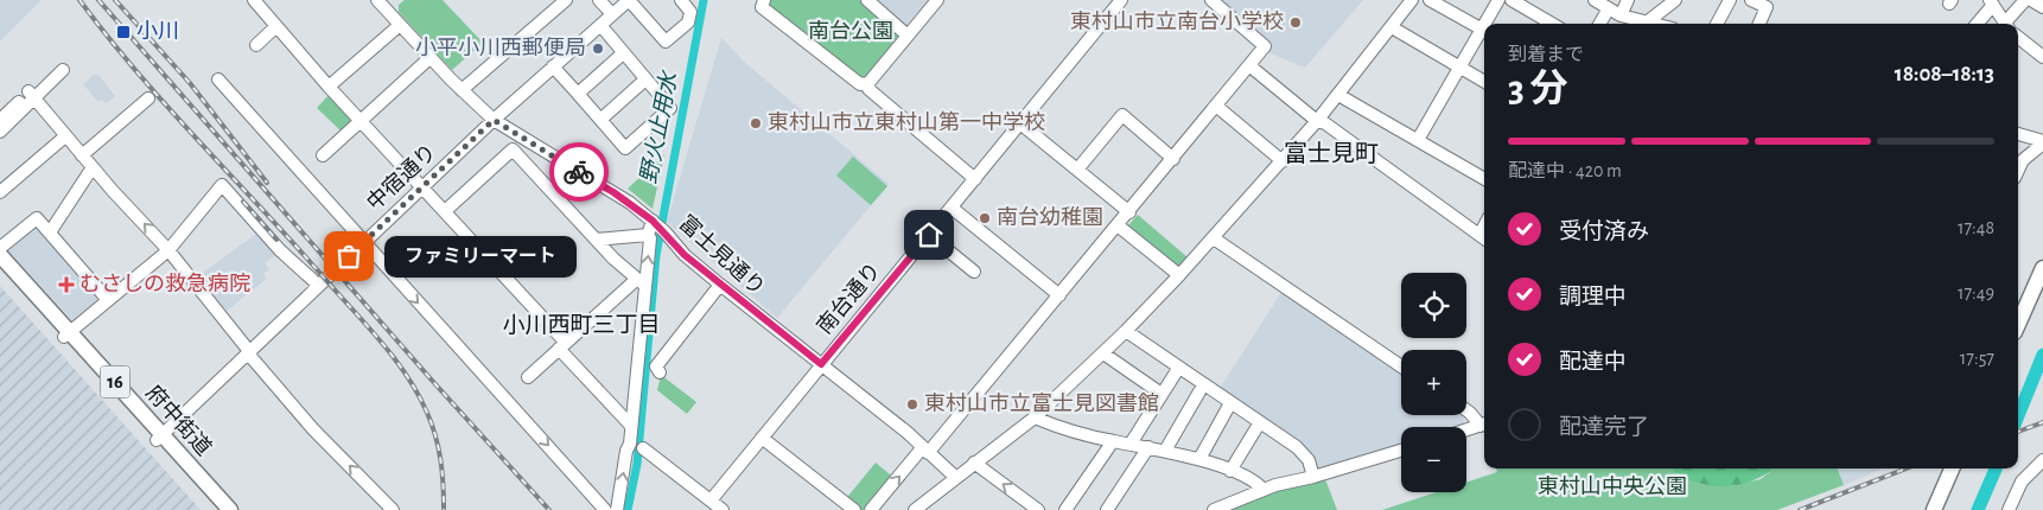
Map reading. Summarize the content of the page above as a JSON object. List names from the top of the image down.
{
  "streets": {
    "main road": ["16", "府中街道"],
    "street": ["中宿通り", "富士見通り", "南台通り"]
  },
  "crossings": [
    ["中宿通り", "富士見通り"],
    ["中宿通り", "府中街道"],
    ["富士見通り", "南台通り"]
  ],
  "districts": ["富士見町", "小川西町三丁目"],
  "water": ["野火止用水"],
  "parks": ["南台公園", "東村山中央公園"],
  "places": {
    "other": [
      "東村山市立南台小学校",
      "小平小川西郵便局",
      "東村山市立東村山第一中学校",
      "南台幼稚園",
      "ファミリーマート",
      "東村山市立富士見図書館"
    ],
    "transit": ["小川"],
    "health": ["むさしの救急病院"]
  },
  "page": {
    "heading": ["3 分", "到着まで", "18:08–18:13"],
    "bar": "配達中 · 420 m",
    "list": [
      ["受付済み", "17:48"],
      ["調理中", "17:49"],
      ["配達中", "17:57"],
      "配達完了"
    ],
    "bubble": "ファミリーマート",
    "map_buttons": ["+", "−"]
  }
}
